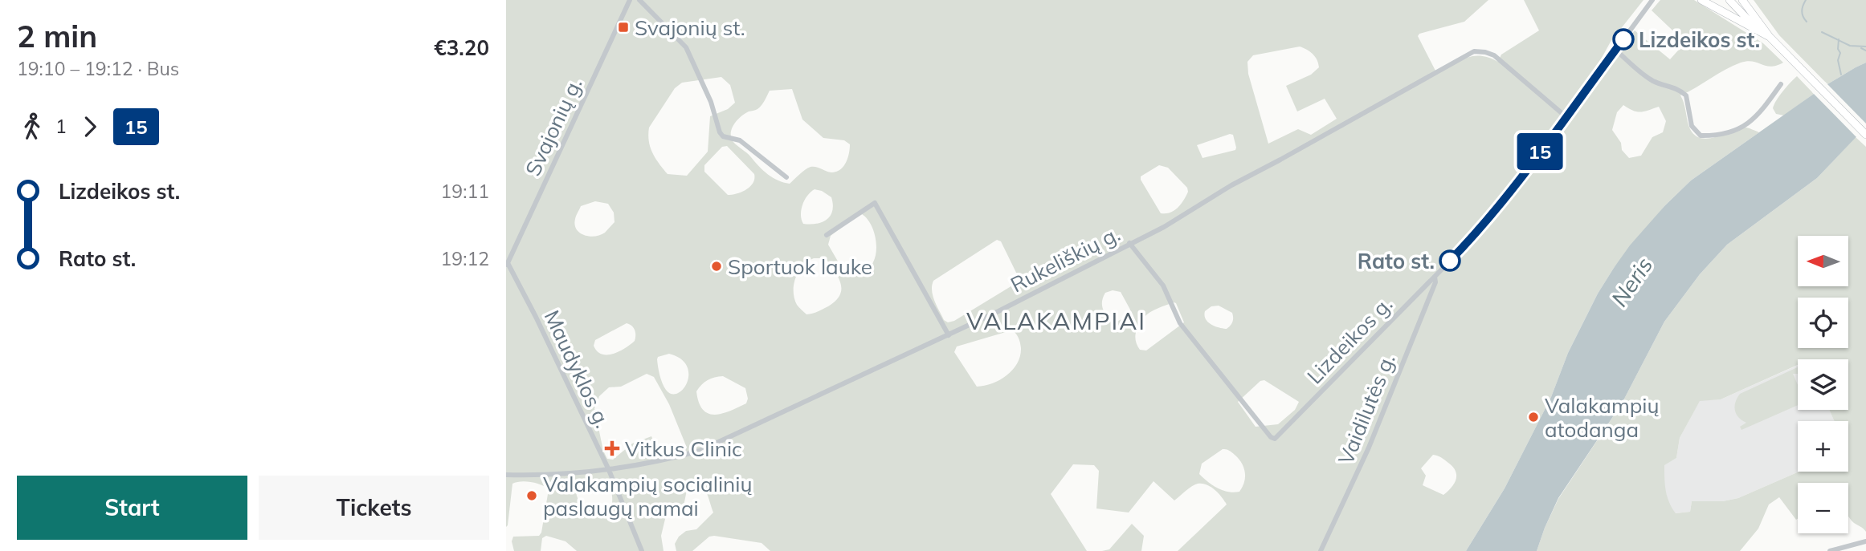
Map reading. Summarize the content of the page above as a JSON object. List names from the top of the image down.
{
  "streets": {
    "street": [
      "Svajonių g.",
      "Rukeliškių g.",
      "Lizdeikos g.",
      "Maudyklos g.",
      "Vaidilutės g."
    ]
  },
  "crossings": [
    ["Svajonių g.", "Maudyklos g."],
    ["Rukeliškių g.", "Lizdeikos g."],
    ["Rukeliškių g.", "Maudyklos g."],
    ["Lizdeikos g.", "Vaidilutės g."]
  ],
  "districts": ["VALAKAMPIAI"],
  "water": ["Neris"],
  "places": {
    "transit": ["Svajonių st."],
    "other": [
      "Lizdeikos st.",
      "Rato st.",
      "Sportuok lauke",
      "Valakampių atodanga",
      "Valakampių socialinių paslaugų namai"
    ],
    "health": ["Vitkus Clinic"]
  },
  "lines": ["bus line 15"],
  "north": "left",
  "page": {
    "heading": ["2 min", "19:10 – 19:12 · Bus", "€3.20"],
    "on_map": "15",
    "legs": ["1", "15"],
    "list": [
      {
        "name": "Lizdeikos st.",
        "value": "19:11"
      },
      {
        "name": "Rato st.",
        "value": "19:12"
      }
    ],
    "map_buttons": ["+", "−"],
    "buttons": ["Start", "Tickets"]
  }
}
